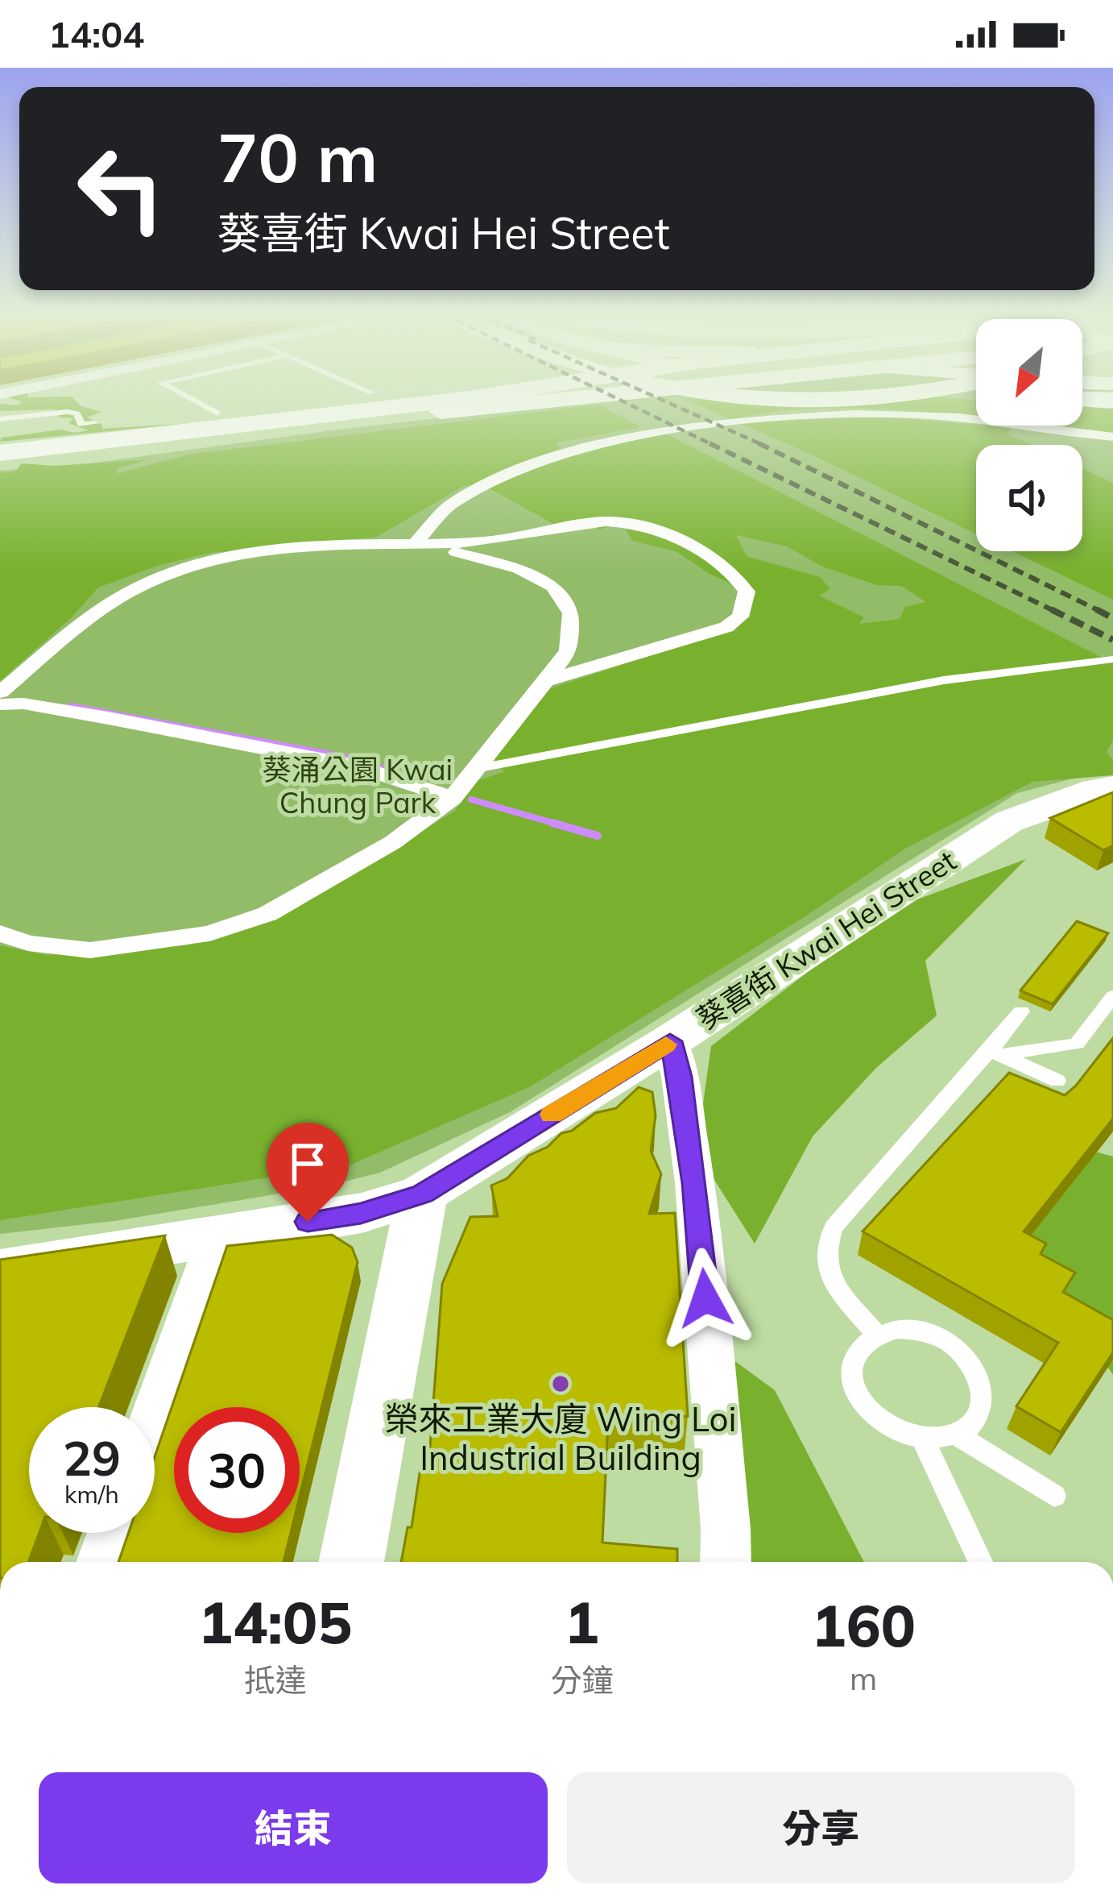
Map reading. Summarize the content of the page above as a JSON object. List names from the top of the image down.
{
  "streets": {
    "street": ["葵喜街 Kwai Hei Street"]
  },
  "parks": ["葵涌公園 Kwai Chung Park"],
  "places": ["榮來工業大廈 Wing Loi Industrial Building"],
  "north": "bottom left",
  "page": {
    "status": "14:04",
    "turn": ["70 m", "葵喜街 Kwai Hei Street"],
    "speed": "29 km/h",
    "limit": "30",
    "eta": [
      "14:05",
      "抵達",
      "1",
      "分鐘",
      "160",
      "m"
    ],
    "buttons": ["結束", "分享"]
  }
}
